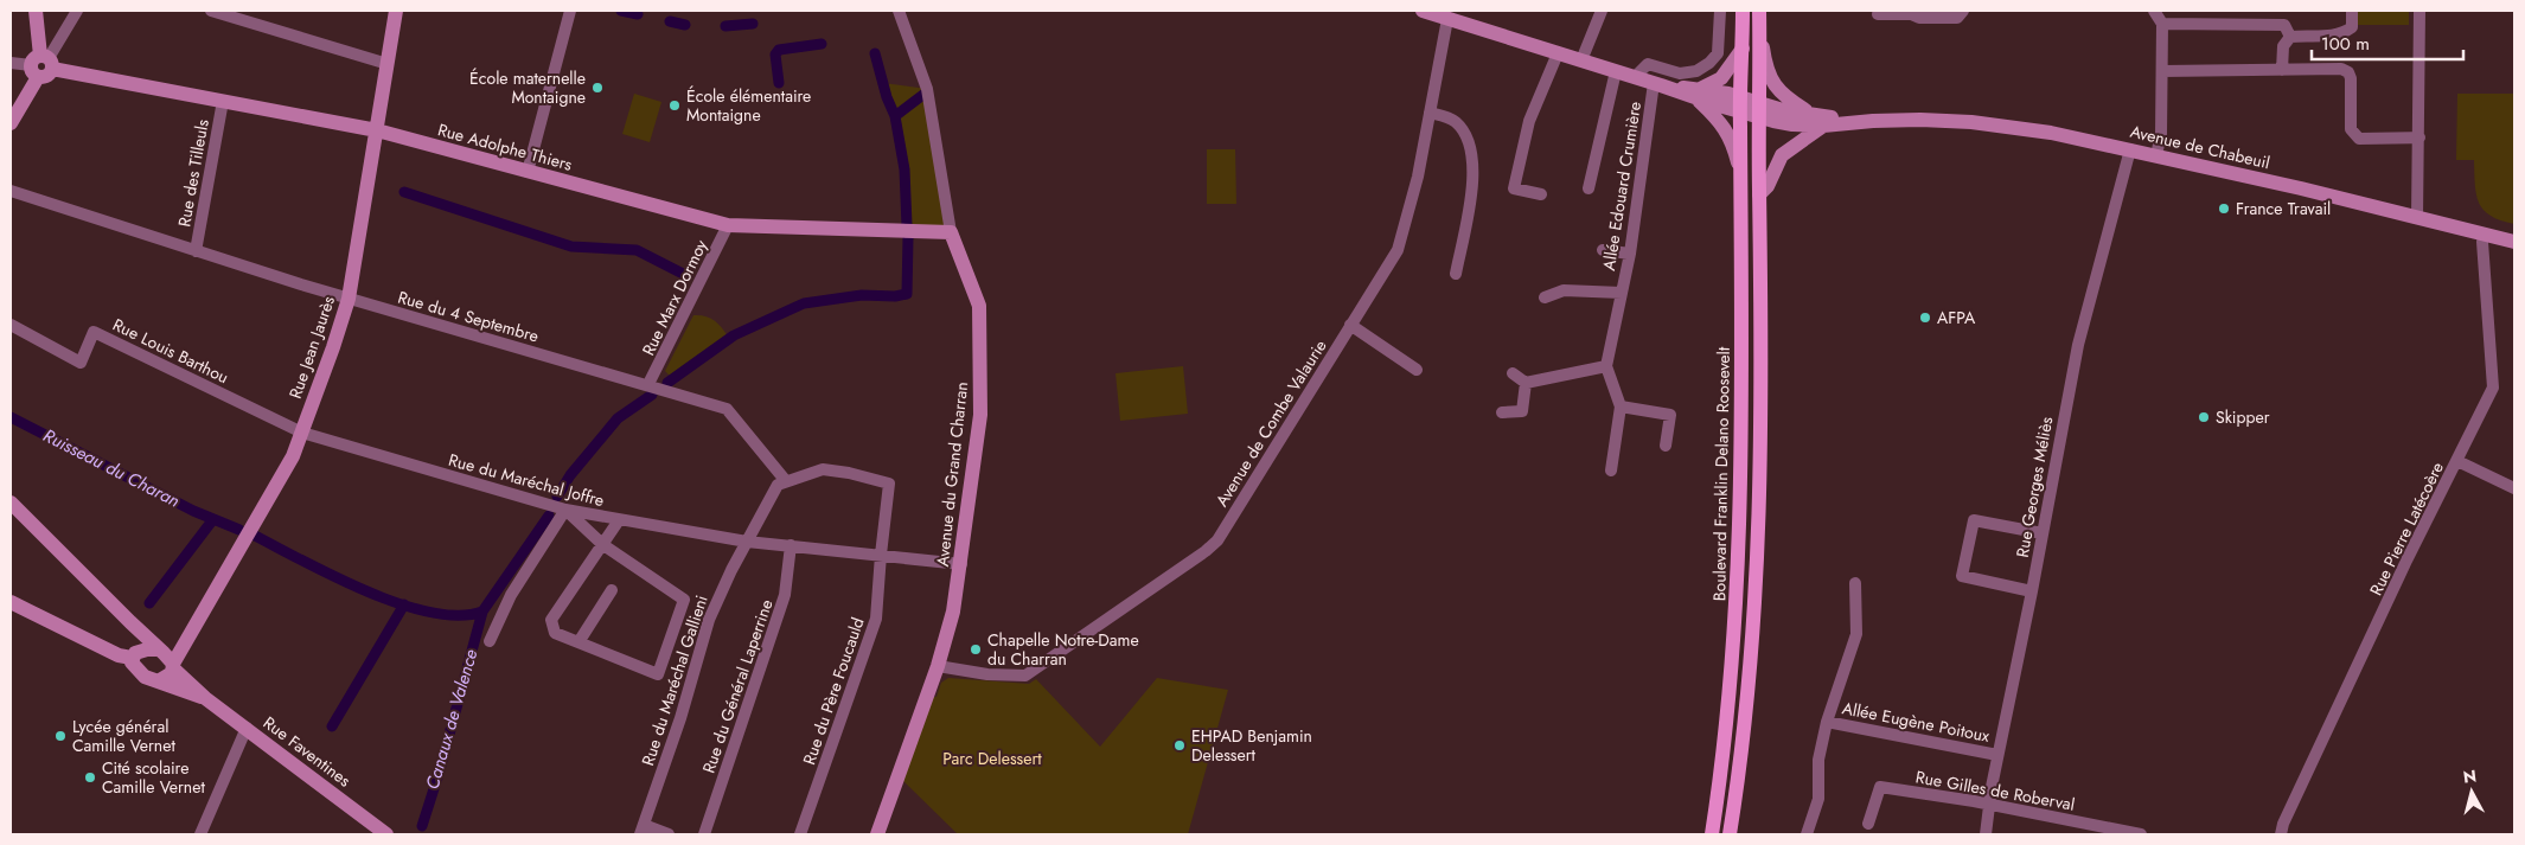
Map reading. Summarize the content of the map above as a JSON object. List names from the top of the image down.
{
  "streets": {
    "main road": ["Boulevard Franklin Delano Roosevelt"],
    "street": [
      "Rue Adolphe Thiers",
      "Avenue de Chabeuil",
      "Rue des Tilleuls",
      "Allée Edouard Crumière",
      "Rue Marx Dormoy",
      "Rue du 4 Septembre",
      "Rue Jean Jaurès",
      "Rue Louis Barthou",
      "Avenue de Combe Valaurie",
      "Avenue du Grand Charran",
      "Rue du Maréchal Joffre",
      "Rue Georges Méliès",
      "Rue Pierre Latécoère",
      "Rue du Maréchal Gallieni",
      "Rue du Général Laperrine",
      "Rue du Père Foucauld",
      "Allée Eugène Poitoux",
      "Rue Faventines",
      "Rue Gilles de Roberval"
    ]
  },
  "crossings": [
    ["Rue Adolphe Thiers", "Rue des Tilleuls"],
    ["Rue Adolphe Thiers", "Rue Marx Dormoy"],
    ["Rue Adolphe Thiers", "Rue Jean Jaurès"],
    ["Rue Adolphe Thiers", "Avenue du Grand Charran"],
    ["Avenue de Chabeuil", "Allée Edouard Crumière"],
    ["Avenue de Chabeuil", "Avenue de Combe Valaurie"],
    ["Avenue de Chabeuil", "Boulevard Franklin Delano Roosevelt"],
    ["Avenue de Chabeuil", "Rue Georges Méliès"],
    ["Avenue de Chabeuil", "Rue Pierre Latécoère"],
    ["Rue des Tilleuls", "Rue du 4 Septembre"],
    ["Rue Marx Dormoy", "Rue du 4 Septembre"],
    ["Rue du 4 Septembre", "Rue Jean Jaurès"],
    ["Rue du 4 Septembre", "Rue du Maréchal Gallieni"],
    ["Rue du 4 Septembre", "Rue du Père Foucauld"],
    ["Rue Jean Jaurès", "Rue Louis Barthou"],
    ["Rue Jean Jaurès", "Rue du Maréchal Joffre"],
    ["Rue Jean Jaurès", "Rue Faventines"],
    ["Rue Louis Barthou", "Rue du Maréchal Joffre"],
    ["Avenue de Combe Valaurie", "Avenue du Grand Charran"],
    ["Avenue du Grand Charran", "Rue du Maréchal Joffre"],
    ["Rue du Maréchal Joffre", "Rue du Maréchal Gallieni"],
    ["Rue du Maréchal Joffre", "Rue du Général Laperrine"],
    ["Rue du Maréchal Joffre", "Rue du Père Foucauld"],
    ["Rue Georges Méliès", "Allée Eugène Poitoux"],
    ["Rue Georges Méliès", "Rue Gilles de Roberval"],
    ["Rue du Maréchal Gallieni", "Rue du Père Foucauld"]
  ],
  "water": ["Ruisseau du Charan", "Canaux de Valence"],
  "parks": ["Parc Delessert"],
  "places": [
    "École maternelle Montaigne",
    "École élémentaire Montaigne",
    "France Travail",
    "AFPA",
    "Skipper",
    "Chapelle Notre-Dame du Charran",
    "Lycée général Camille Vernet",
    "EHPAD Benjamin Delessert",
    "Cité scolaire Camille Vernet"
  ],
  "scale_bar": "100 m",
  "north": "top"
}
